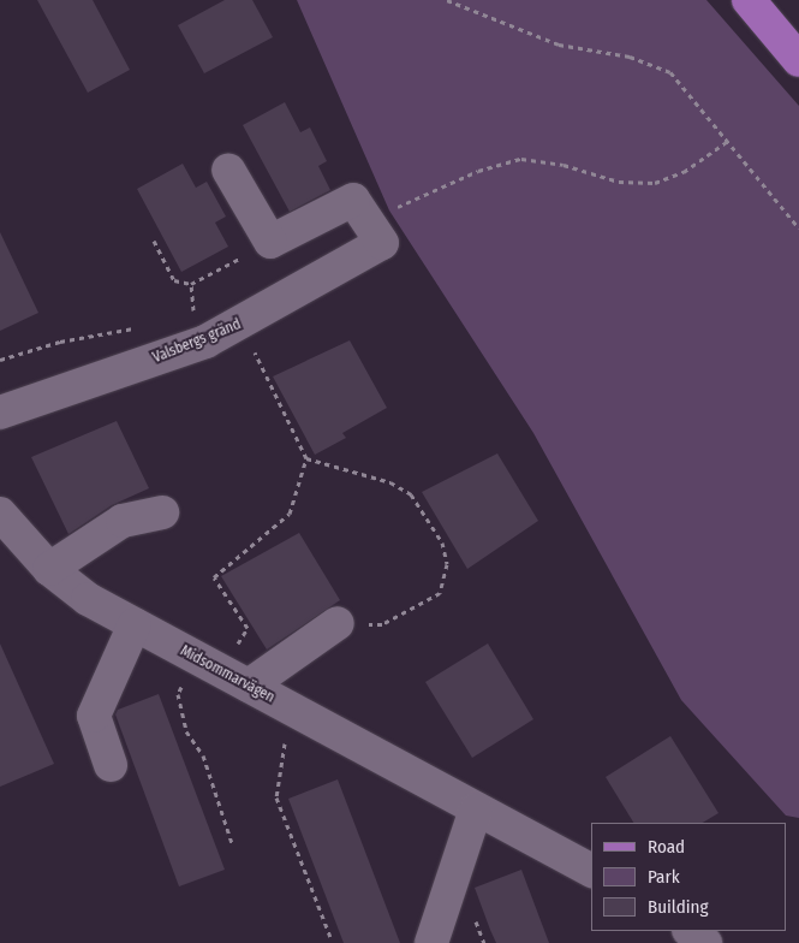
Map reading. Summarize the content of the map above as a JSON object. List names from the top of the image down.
{
  "streets": {
    "street": ["Valsbergs gränd", "Midsommarvägen"]
  },
  "legend": ["Road", "Park", "Building"]
}
